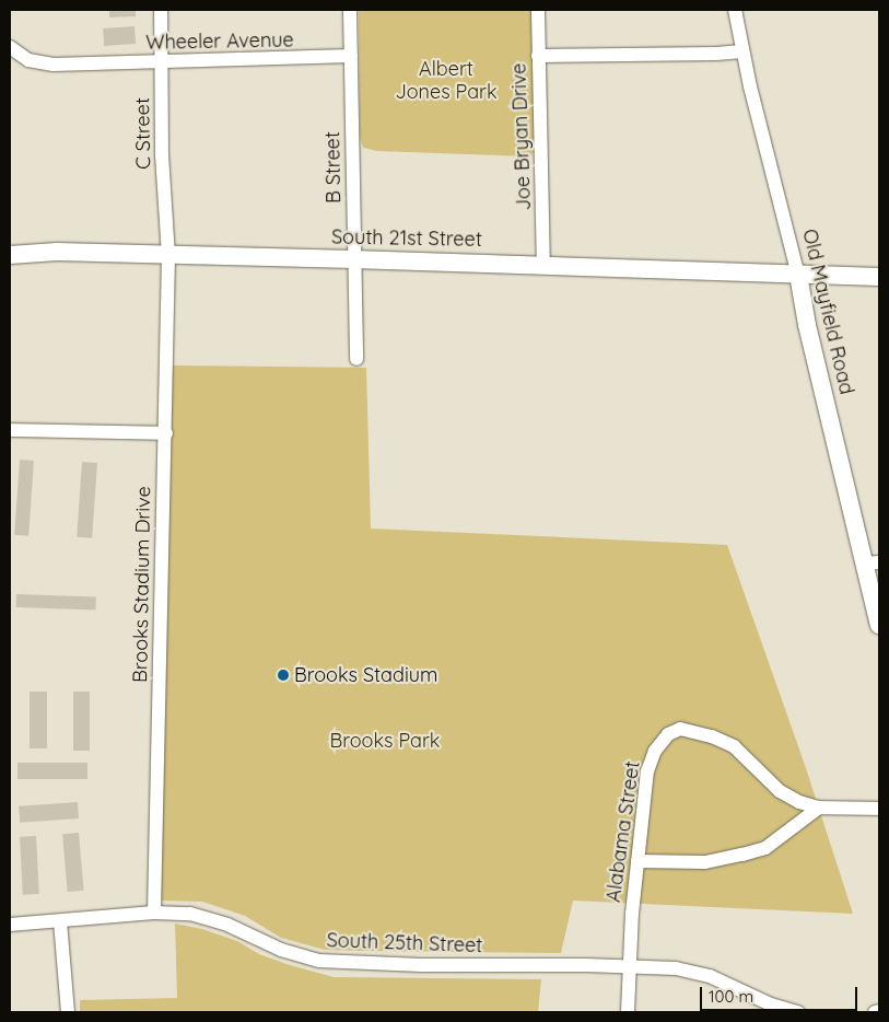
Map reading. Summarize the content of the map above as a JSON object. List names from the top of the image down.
{
  "streets": {
    "main road": ["South 21st Street", "Old Mayfield Road"],
    "street": [
      "Wheeler Avenue",
      "C Street",
      "Joe Bryan Drive",
      "B Street",
      "Brooks Stadium Drive",
      "Alabama Street",
      "South 25th Street"
    ]
  },
  "crossings": [
    ["Wheeler Avenue", "C Street"],
    ["Wheeler Avenue", "B Street"],
    ["C Street", "South 21st Street"],
    ["C Street", "Brooks Stadium Drive"],
    ["Joe Bryan Drive", "South 21st Street"],
    ["B Street", "South 21st Street"],
    ["South 21st Street", "Old Mayfield Road"],
    ["South 21st Street", "Brooks Stadium Drive"],
    ["Brooks Stadium Drive", "South 25th Street"],
    ["Alabama Street", "South 25th Street"]
  ],
  "parks": ["Albert Jones Park", "Brooks Park"],
  "places": ["Brooks Stadium"],
  "scale_bar": "100 m"
}
